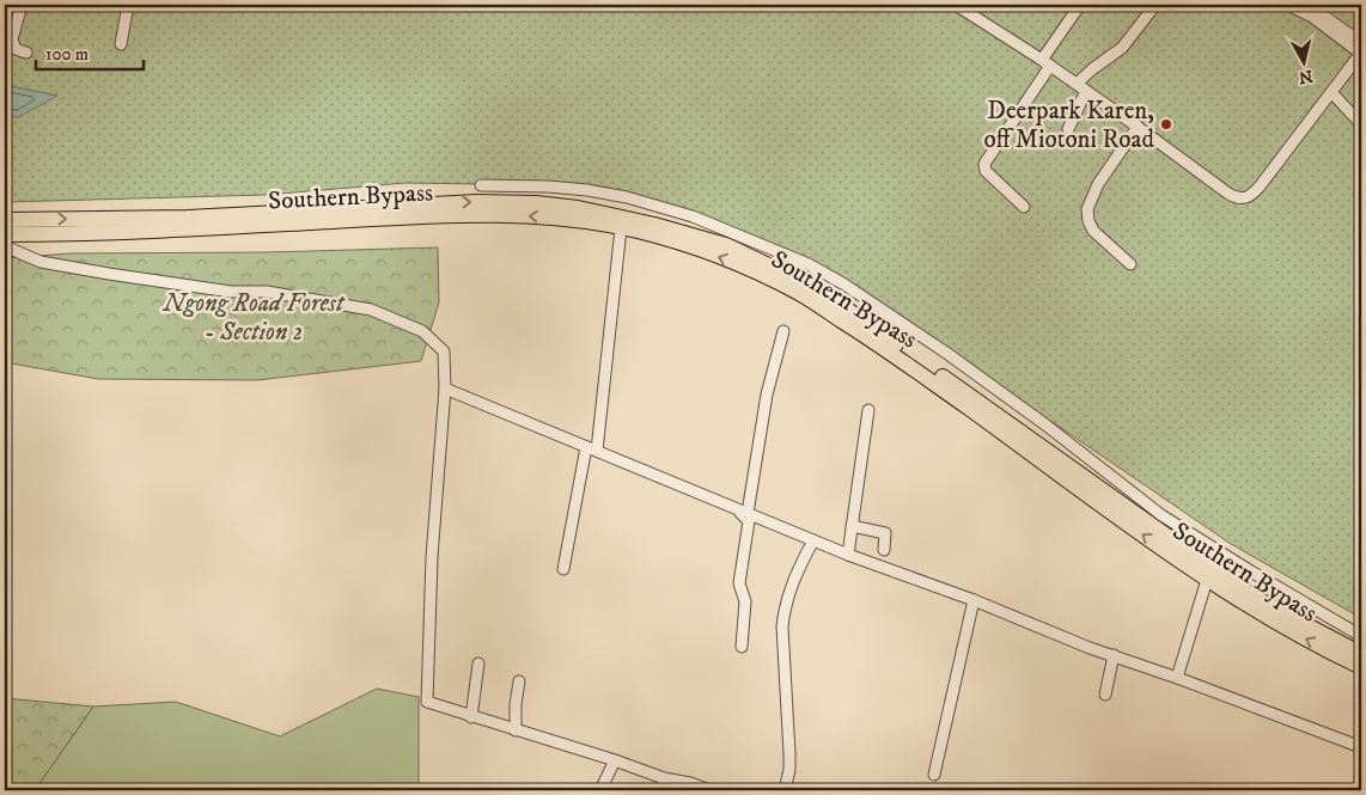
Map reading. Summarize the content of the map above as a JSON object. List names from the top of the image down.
{
  "streets": {
    "highway": ["Southern Bypass"]
  },
  "parks": ["Ngong Road Forest - Section 2"],
  "places": ["Deerpark Karen, off Miotoni Road"],
  "scale_bar": "100 m",
  "north": "bottom"
}
